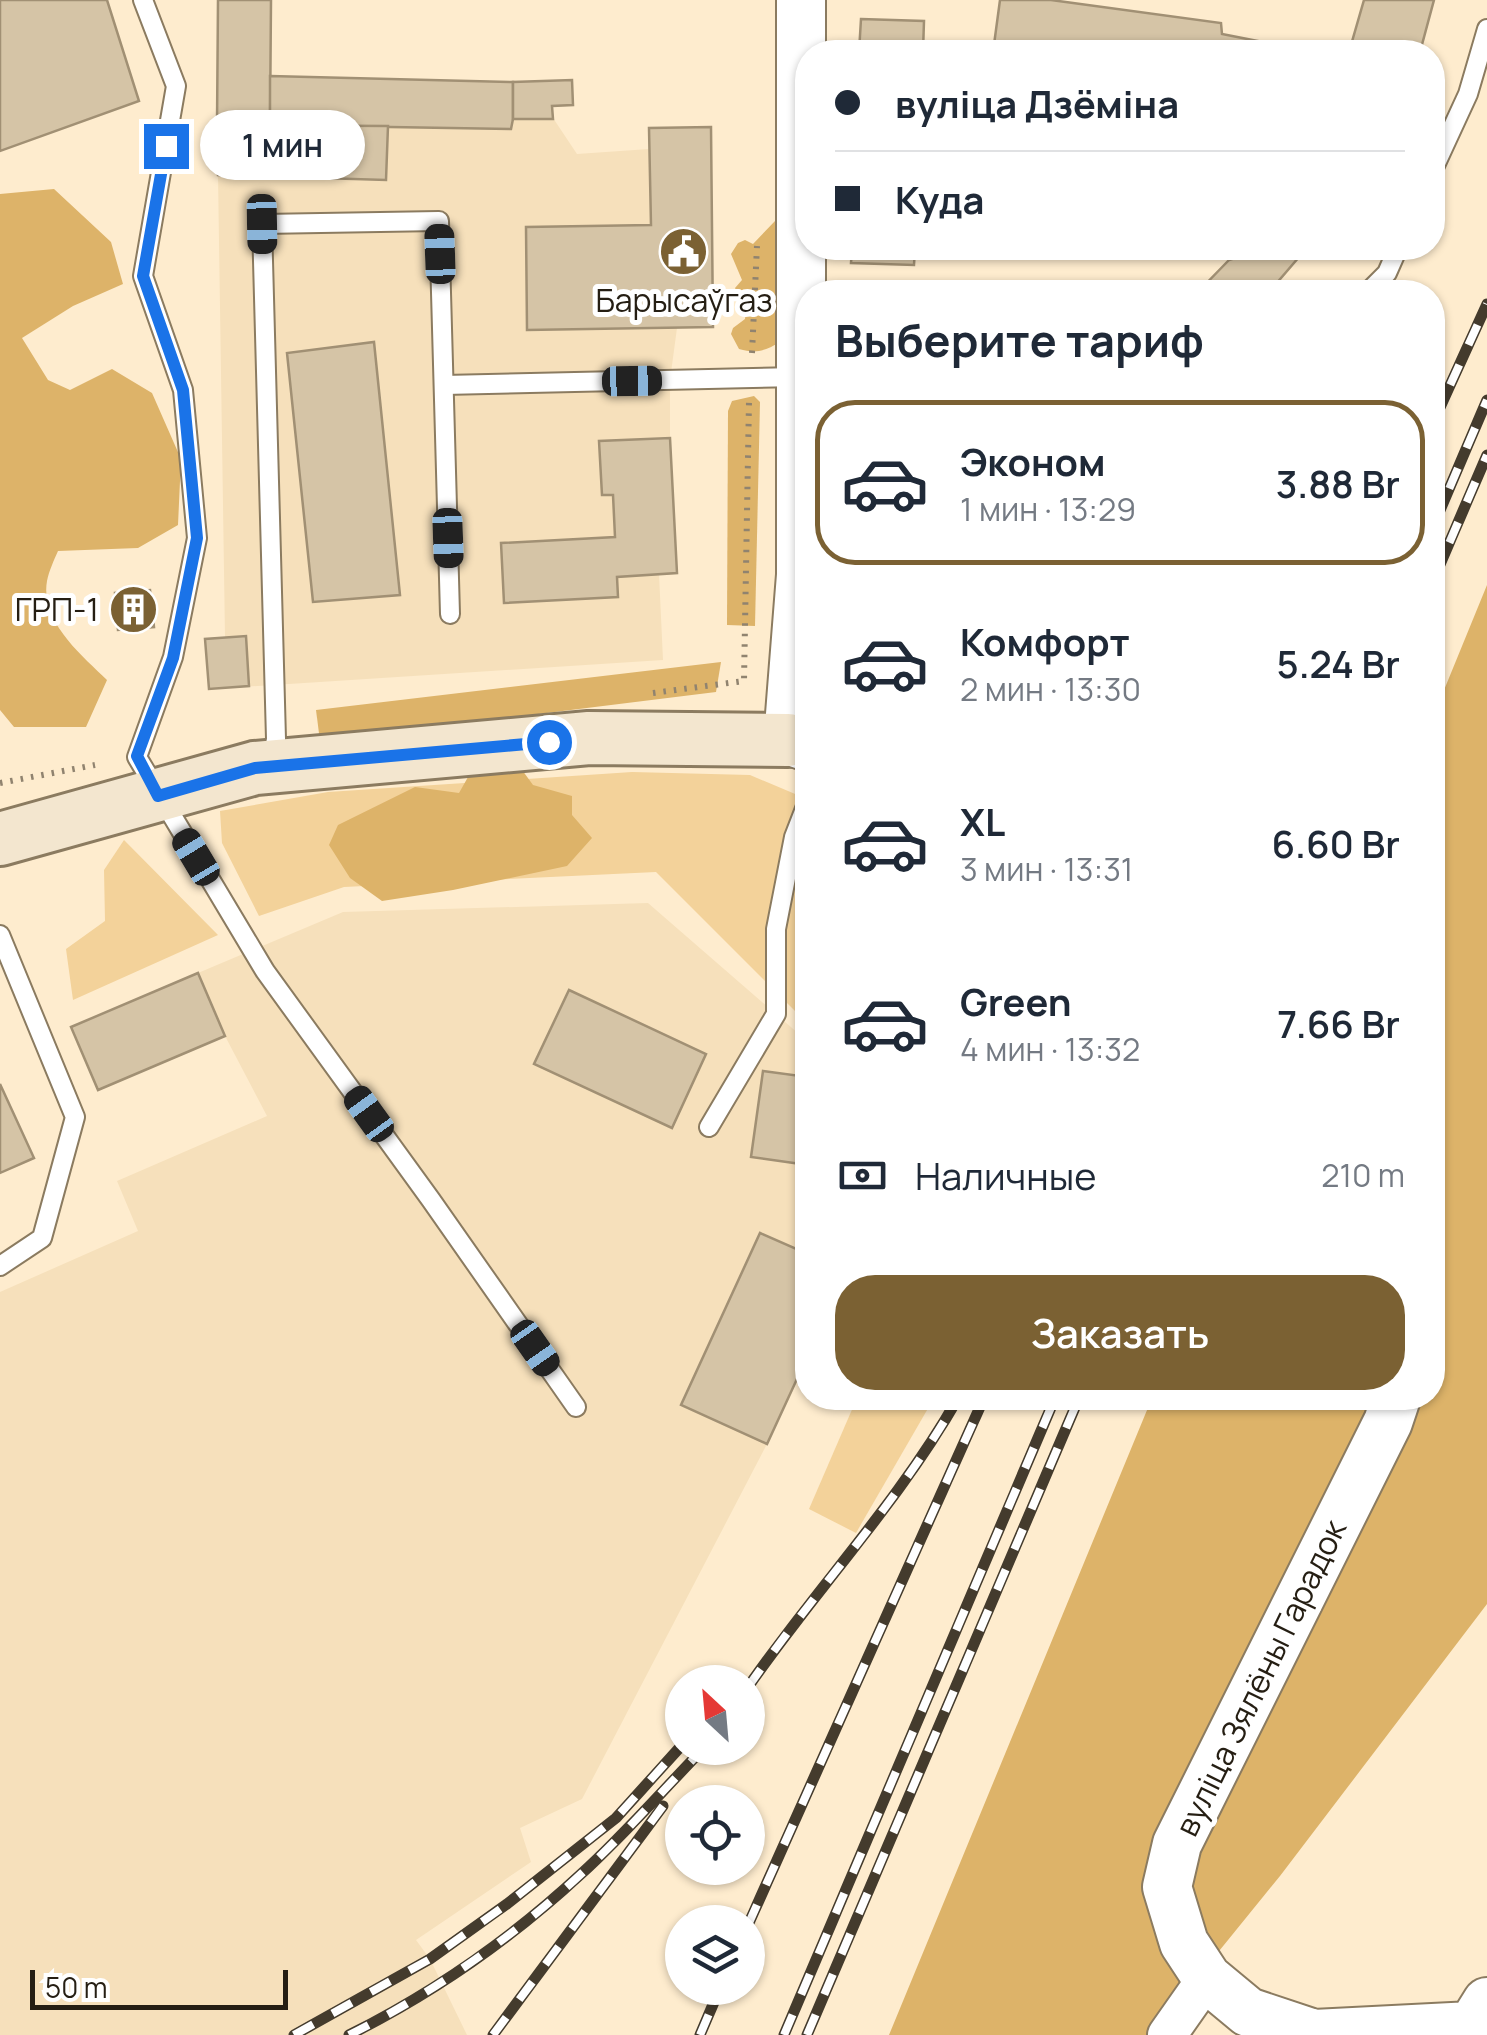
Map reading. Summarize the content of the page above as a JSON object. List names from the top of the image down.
{
  "streets": {
    "street": ["вуліца Зялёны Гарадок"]
  },
  "places": {
    "public building": ["Барысаўгаз"],
    "building": ["ГРП-1"]
  },
  "scale_bar": "50 m",
  "north": "top left",
  "page": {
    "banner": ["вуліца Дзёміна", "Куда"],
    "bubble": "1 мин",
    "heading": "Выберите тариф",
    "list": [
      {
        "name": "Эконом",
        "note": "1 мин · 13:29",
        "value": "3.88 Br"
      },
      {
        "name": "Комфорт",
        "note": "2 мин · 13:30",
        "value": "5.24 Br"
      },
      {
        "name": "XL",
        "note": "3 мин · 13:31",
        "value": "6.60 Br"
      },
      {
        "name": "Green",
        "note": "4 мин · 13:32",
        "value": "7.66 Br"
      }
    ],
    "pay": ["Наличные", "210 m"],
    "buttons": "Заказать",
    "scale": "50 m"
  }
}
